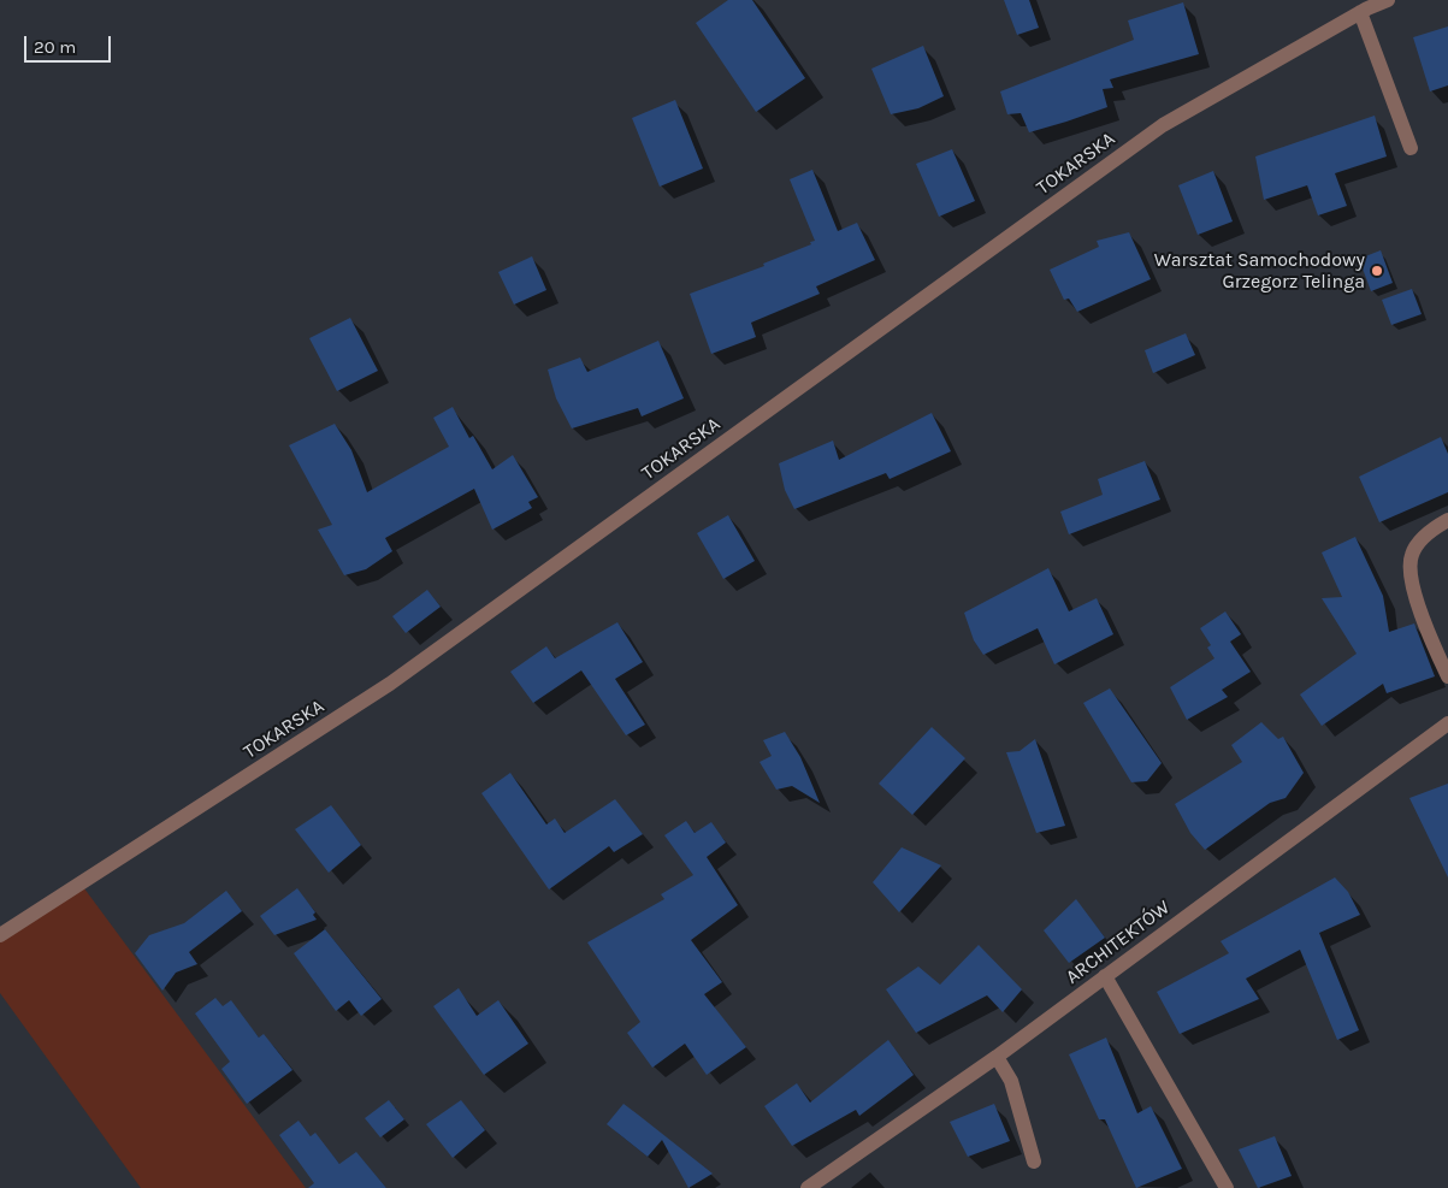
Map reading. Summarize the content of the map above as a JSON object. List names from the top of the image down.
{
  "streets": {
    "street": ["TOKARSKA", "ARCHITEKTÓW"]
  },
  "places": ["Warsztat Samochodowy Grzegorz Telinga"],
  "scale_bar": "20 m"
}
